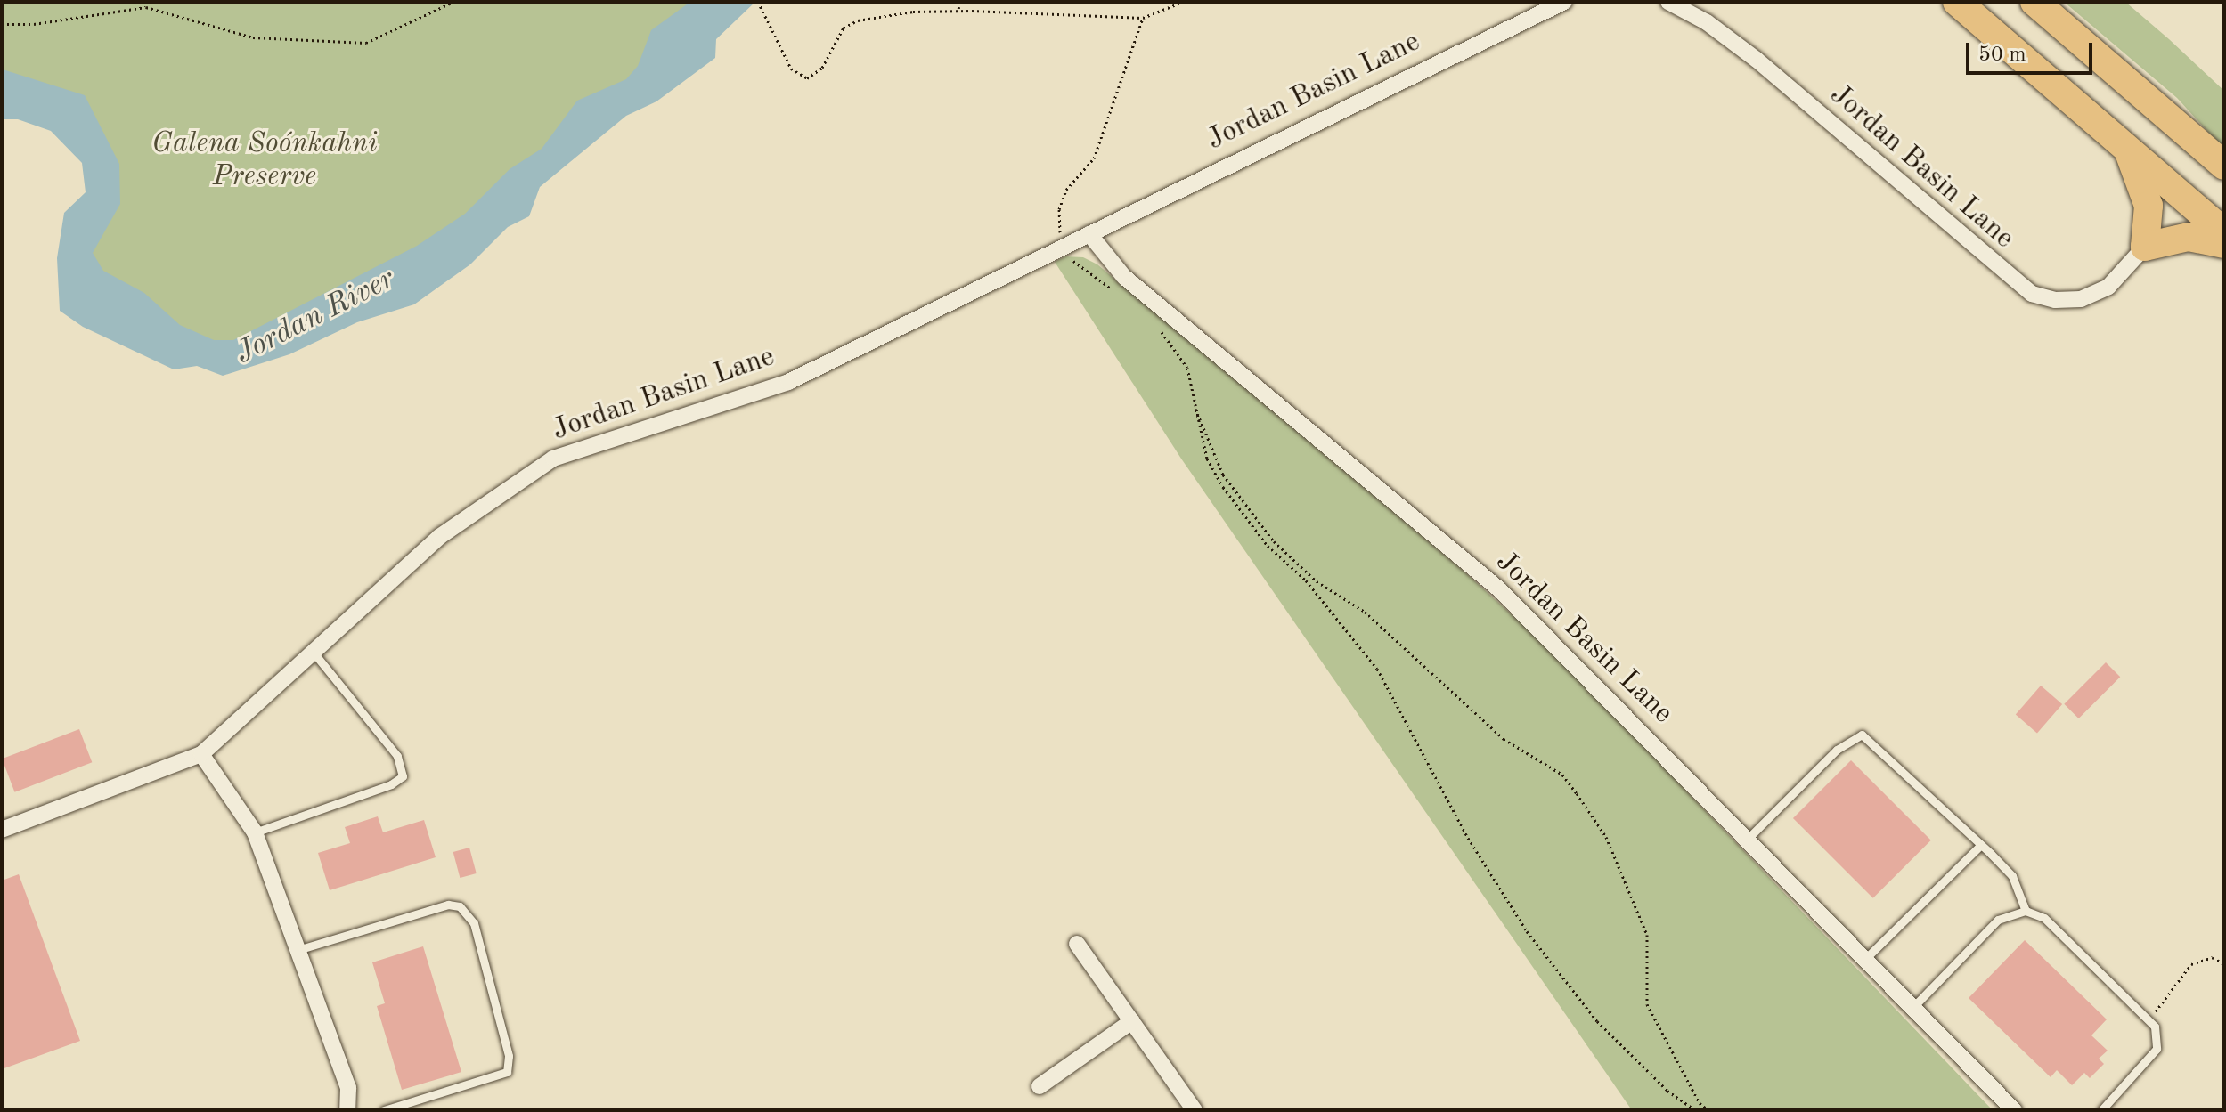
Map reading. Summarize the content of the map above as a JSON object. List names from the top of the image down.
{
  "streets": {
    "street": ["Jordan Basin Lane"]
  },
  "water": ["Jordan River"],
  "parks": ["Galena Soónkahni Preserve"],
  "scale_bar": "50 m"
}
